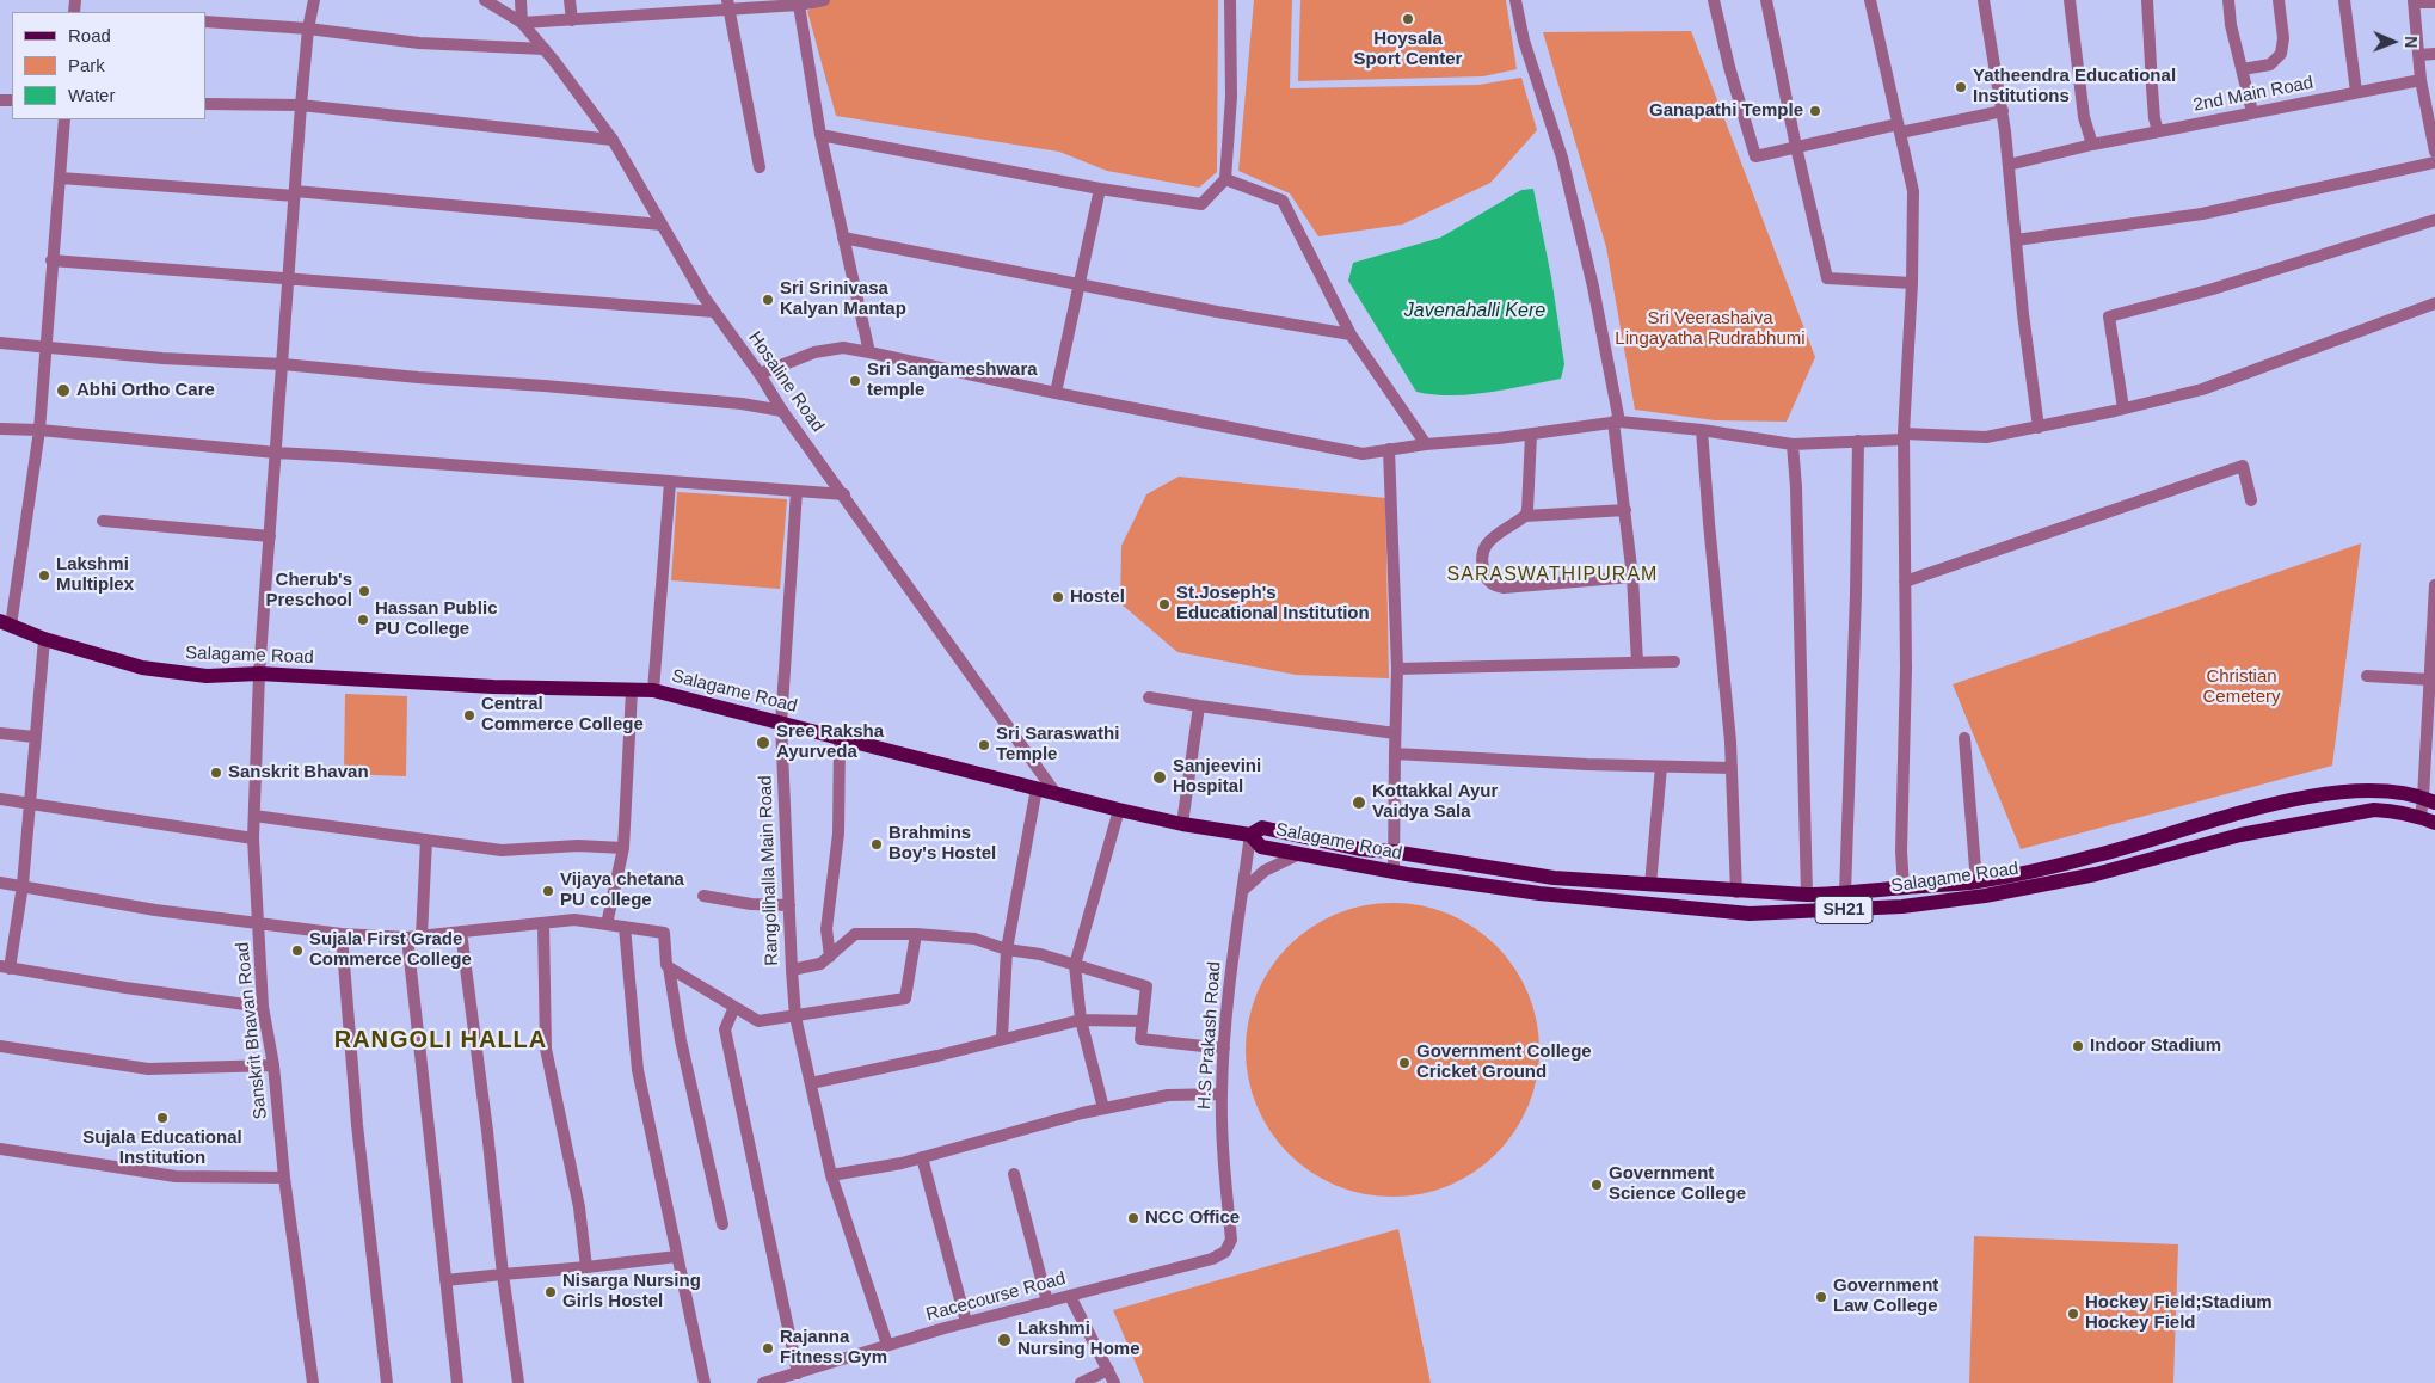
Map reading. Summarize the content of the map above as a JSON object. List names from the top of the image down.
{
  "streets": {
    "main road": ["Salagame Road", "SH21"],
    "street": [
      "2nd Main Road",
      "Hosaline Road",
      "Rangolihalla Main Road",
      "Sanskrit Bhavan Road",
      "H.S Prakash Road",
      "Racecourse Road"
    ]
  },
  "crossings": [
    ["Hosaline Road", "Salagame Road"],
    ["Salagame Road", "Rangolihalla Main Road"],
    ["Salagame Road", "Sanskrit Bhavan Road"],
    ["Salagame Road", "H.S Prakash Road"],
    ["Rangolihalla Main Road", "Racecourse Road"],
    ["H.S Prakash Road", "Racecourse Road"]
  ],
  "districts": ["SARASWATHIPURAM", "RANGOLI HALLA"],
  "water": ["Javenahalli Kere"],
  "parks": ["Sri Veerashaiva Lingayatha Rudrabhumi", "Christian Cemetery"],
  "places": [
    "Hoysala Sport Center",
    "Yatheendra Educational Institutions",
    "Ganapathi Temple",
    "Sri Srinivasa Kalyan Mantap",
    "Sri Sangameshwara temple",
    "Abhi Ortho Care",
    "Lakshmi Multiplex",
    "Cherub's Preschool",
    "Hostel",
    "St.Joseph's Educational Institution",
    "Hassan Public PU College",
    "Central Commerce College",
    "Sree Raksha Ayurveda",
    "Sri Saraswathi Temple",
    "Sanskrit Bhavan",
    "Sanjeevini Hospital",
    "Kottakkal Ayur Vaidya Sala",
    "Brahmins Boy's Hostel",
    "Vijaya chetana PU college",
    "Sujala First Grade Commerce College",
    "Indoor Stadium",
    "Government College Cricket Ground",
    "Sujala Educational Institution",
    "Government Science College",
    "NCC Office",
    "Nisarga Nursing Girls Hostel",
    "Government Law College",
    "Hockey Field;Stadium Hockey Field",
    "Lakshmi Nursing Home",
    "Rajanna Fitness Gym"
  ],
  "legend": ["Road", "Park", "Water"],
  "north": "right"
}
